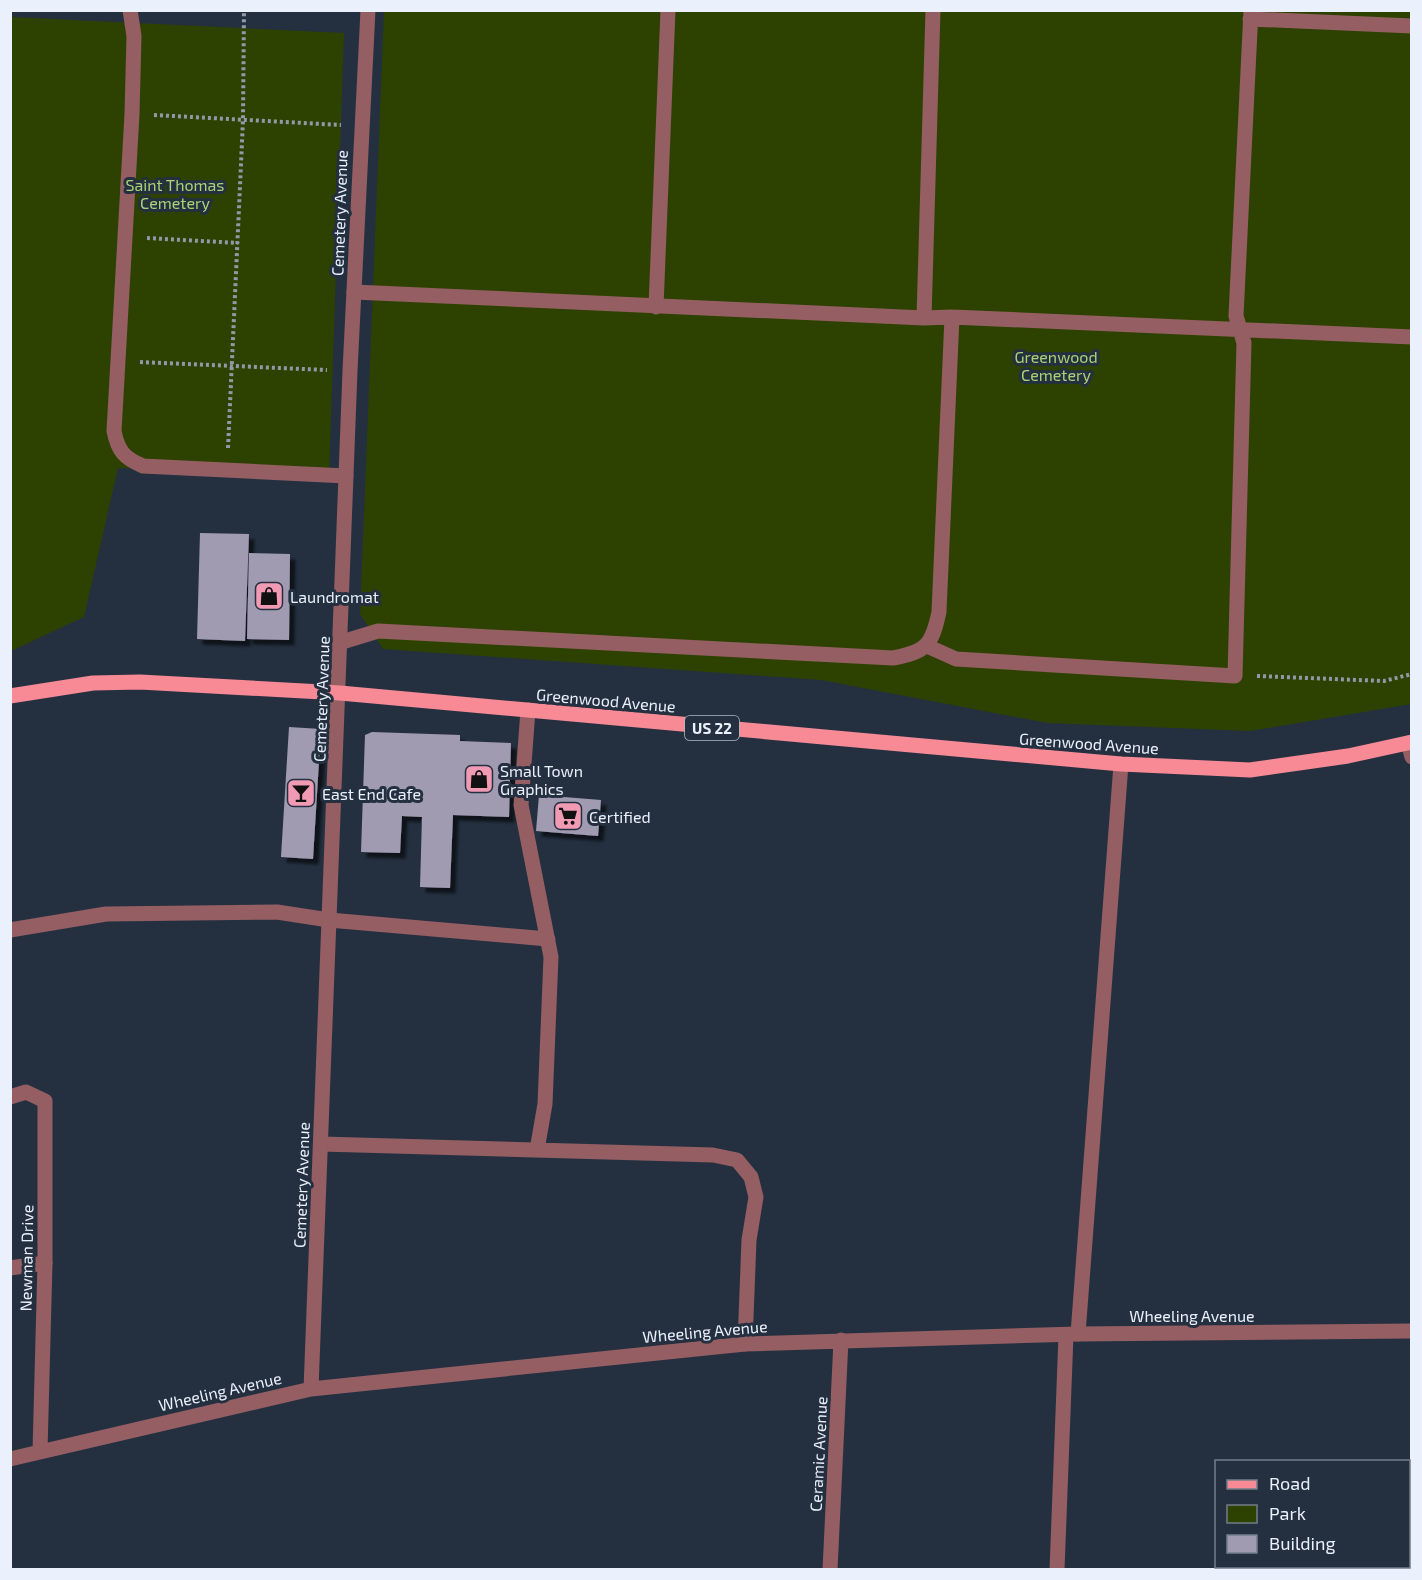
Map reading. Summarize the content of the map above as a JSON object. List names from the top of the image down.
{
  "streets": {
    "main road": ["Greenwood Avenue", "US 22"],
    "street": [
      "Cemetery Avenue",
      "Newman Drive",
      "Wheeling Avenue",
      "Ceramic Avenue"
    ]
  },
  "crossings": [
    ["Cemetery Avenue", "Greenwood Avenue"],
    ["Cemetery Avenue", "Wheeling Avenue"],
    ["Newman Drive", "Wheeling Avenue"],
    ["Wheeling Avenue", "Ceramic Avenue"]
  ],
  "parks": ["Saint Thomas Cemetery", "Greenwood Cemetery"],
  "places": {
    "shop": ["Laundromat", "Small Town Graphics"],
    "bar": ["East End Cafe"],
    "supermarket": ["Certified"]
  },
  "legend": ["Road", "Park", "Building"]
}
